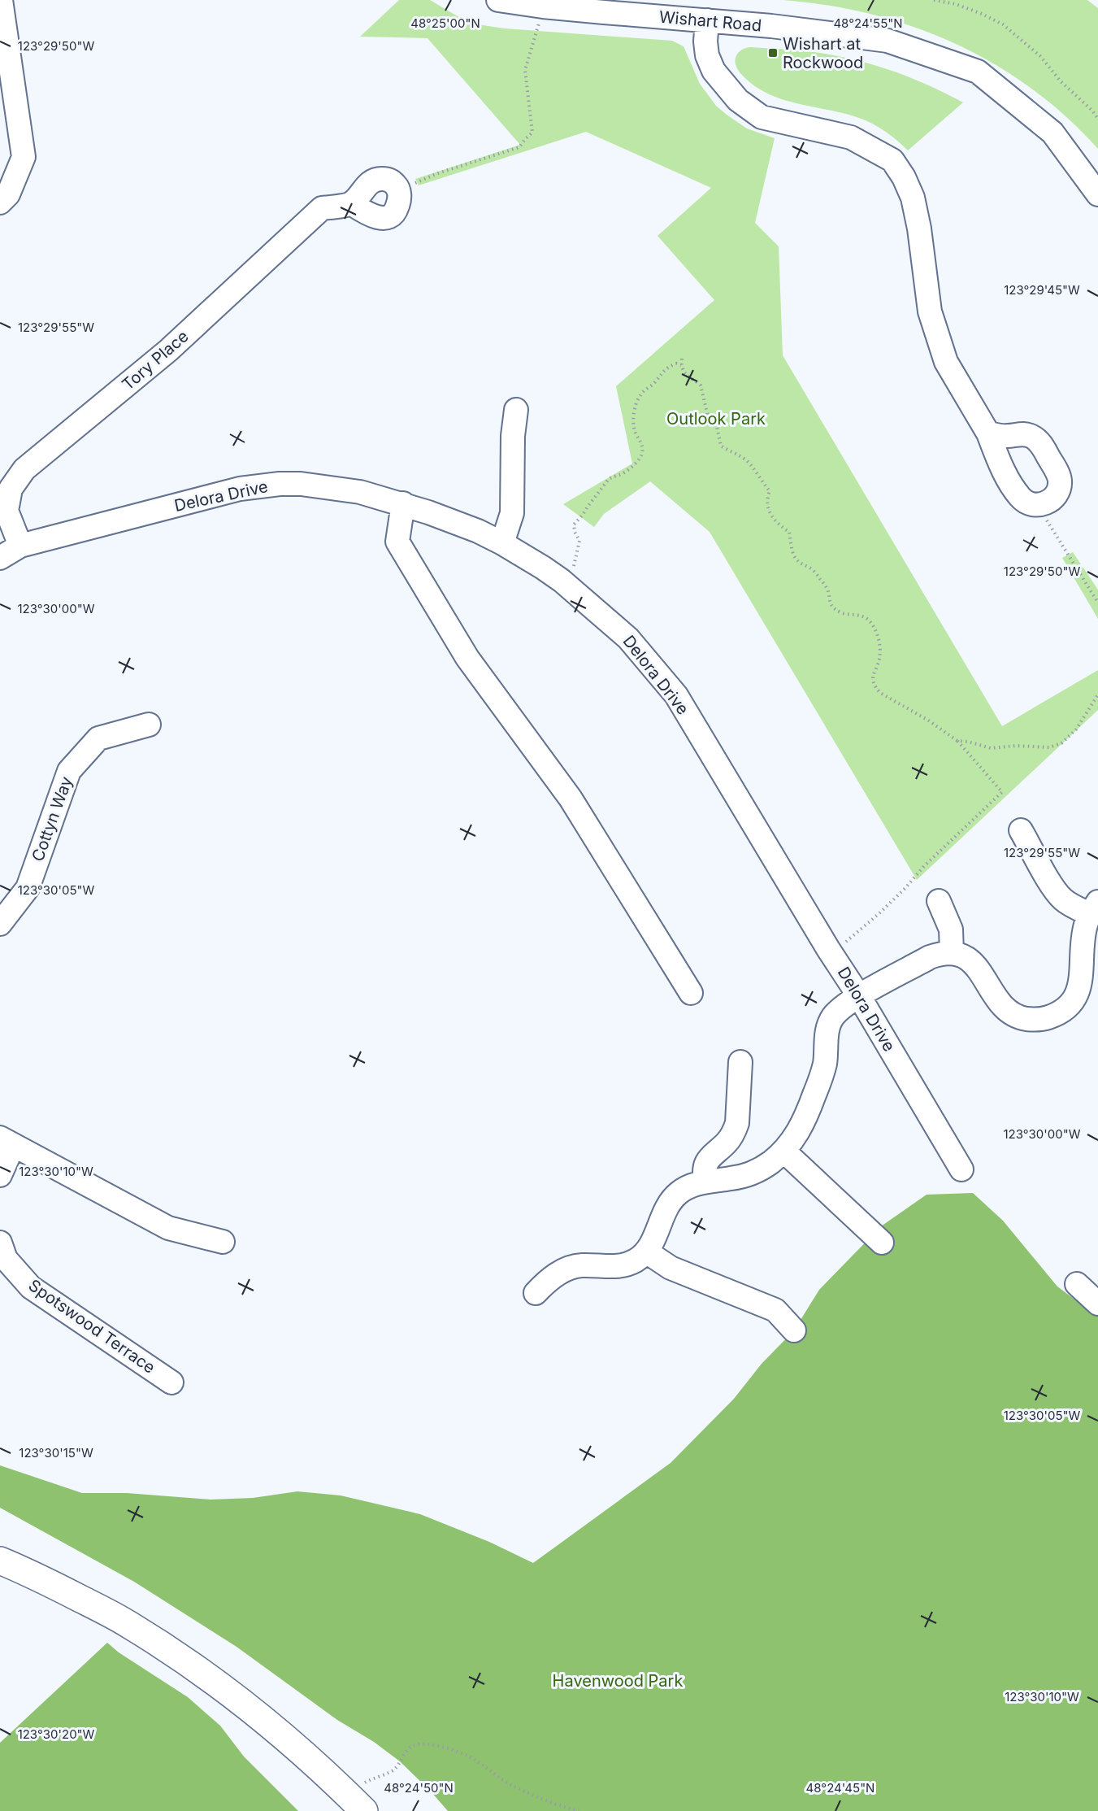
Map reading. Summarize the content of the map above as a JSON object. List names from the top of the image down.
{
  "streets": {
    "street": [
      "Wishart Road",
      "Tory Place",
      "Delora Drive",
      "Cottyn Way",
      "Spotswood Terrace"
    ]
  },
  "crossings": [
    ["Tory Place", "Delora Drive"]
  ],
  "parks": ["Outlook Park", "Havenwood Park"],
  "places": {
    "transit": ["Wishart at Rockwood"]
  },
  "coordinates": [
    "48°25'00\"N",
    "48°24'55\"N",
    "123°29'50\"W",
    "123°29'45\"W",
    "123°29'55\"W",
    "123°30'00\"W",
    "123°30'05\"W",
    "123°30'10\"W",
    "123°30'15\"W",
    "123°30'20\"W",
    "48°24'50\"N",
    "48°24'45\"N"
  ]
}
